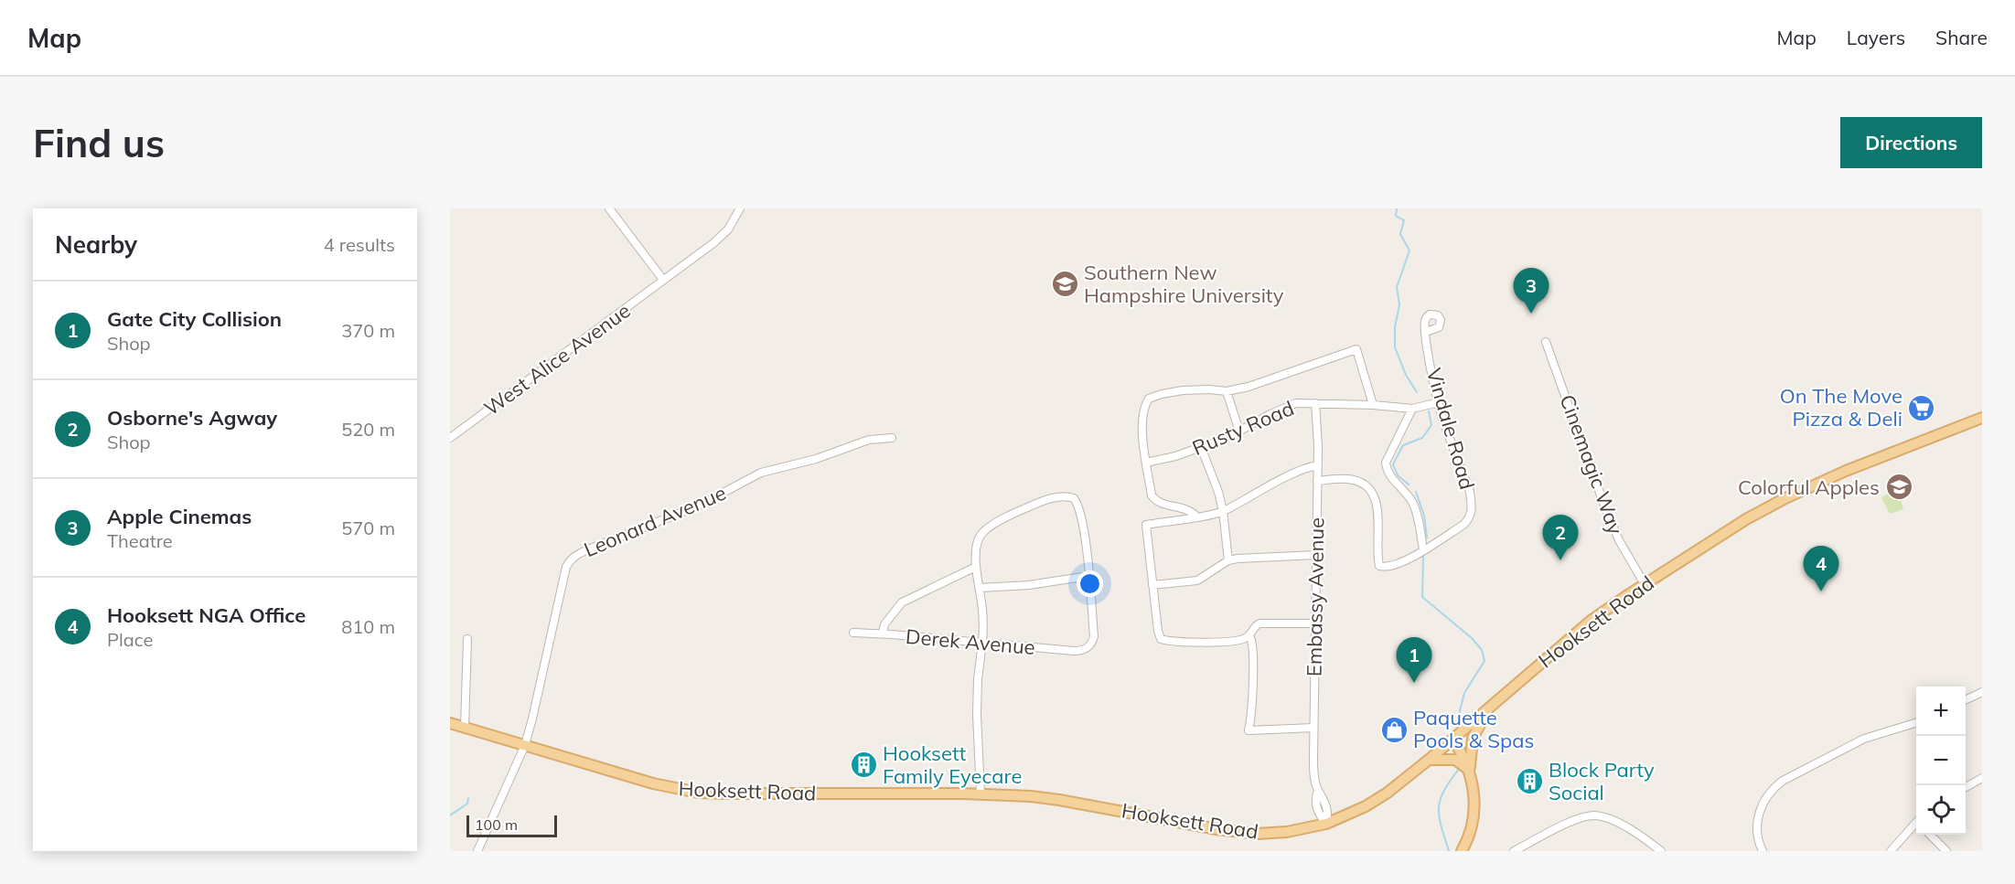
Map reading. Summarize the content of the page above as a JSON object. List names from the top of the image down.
{
  "streets": {
    "main road": ["Hooksett Road"],
    "street": [
      "West Alice Avenue",
      "Rusty Road",
      "Vindale Road",
      "Cinemagic Way",
      "Leonard Avenue",
      "Embassy Avenue",
      "Derek Avenue"
    ]
  },
  "crossings": [
    ["Rusty Road", "Vindale Road"],
    ["Rusty Road", "Embassy Avenue"],
    ["Vindale Road", "Embassy Avenue"],
    ["Cinemagic Way", "Hooksett Road"],
    ["Leonard Avenue", "Hooksett Road"],
    ["Embassy Avenue", "Hooksett Road"]
  ],
  "places": {
    "school or university": ["Southern New Hampshire University", "Colorful Apples"],
    "supermarket": ["On The Move Pizza & Deli"],
    "shop": ["Paquette Pools & Spas"],
    "building": ["Hooksett Family Eyecare", "Block Party Social"]
  },
  "scale_bar": "100 m",
  "page": {
    "header": "Map",
    "nav": ["Map", "Layers", "Share"],
    "buttons": "Directions",
    "title": "Find us",
    "heading": ["Nearby", "4 results"],
    "pins": [
      "3",
      "2",
      "4",
      "1"
    ],
    "list": [
      {
        "mark": "1",
        "name": "Gate City Collision",
        "note": "Shop",
        "value": "370 m"
      },
      {
        "mark": "2",
        "name": "Osborne's Agway",
        "note": "Shop",
        "value": "520 m"
      },
      {
        "mark": "3",
        "name": "Apple Cinemas",
        "note": "Theatre",
        "value": "570 m"
      },
      {
        "mark": "4",
        "name": "Hooksett NGA Office",
        "note": "Place",
        "value": "810 m"
      }
    ],
    "map_buttons": ["+", "−"],
    "scale": "100 m"
  }
}
